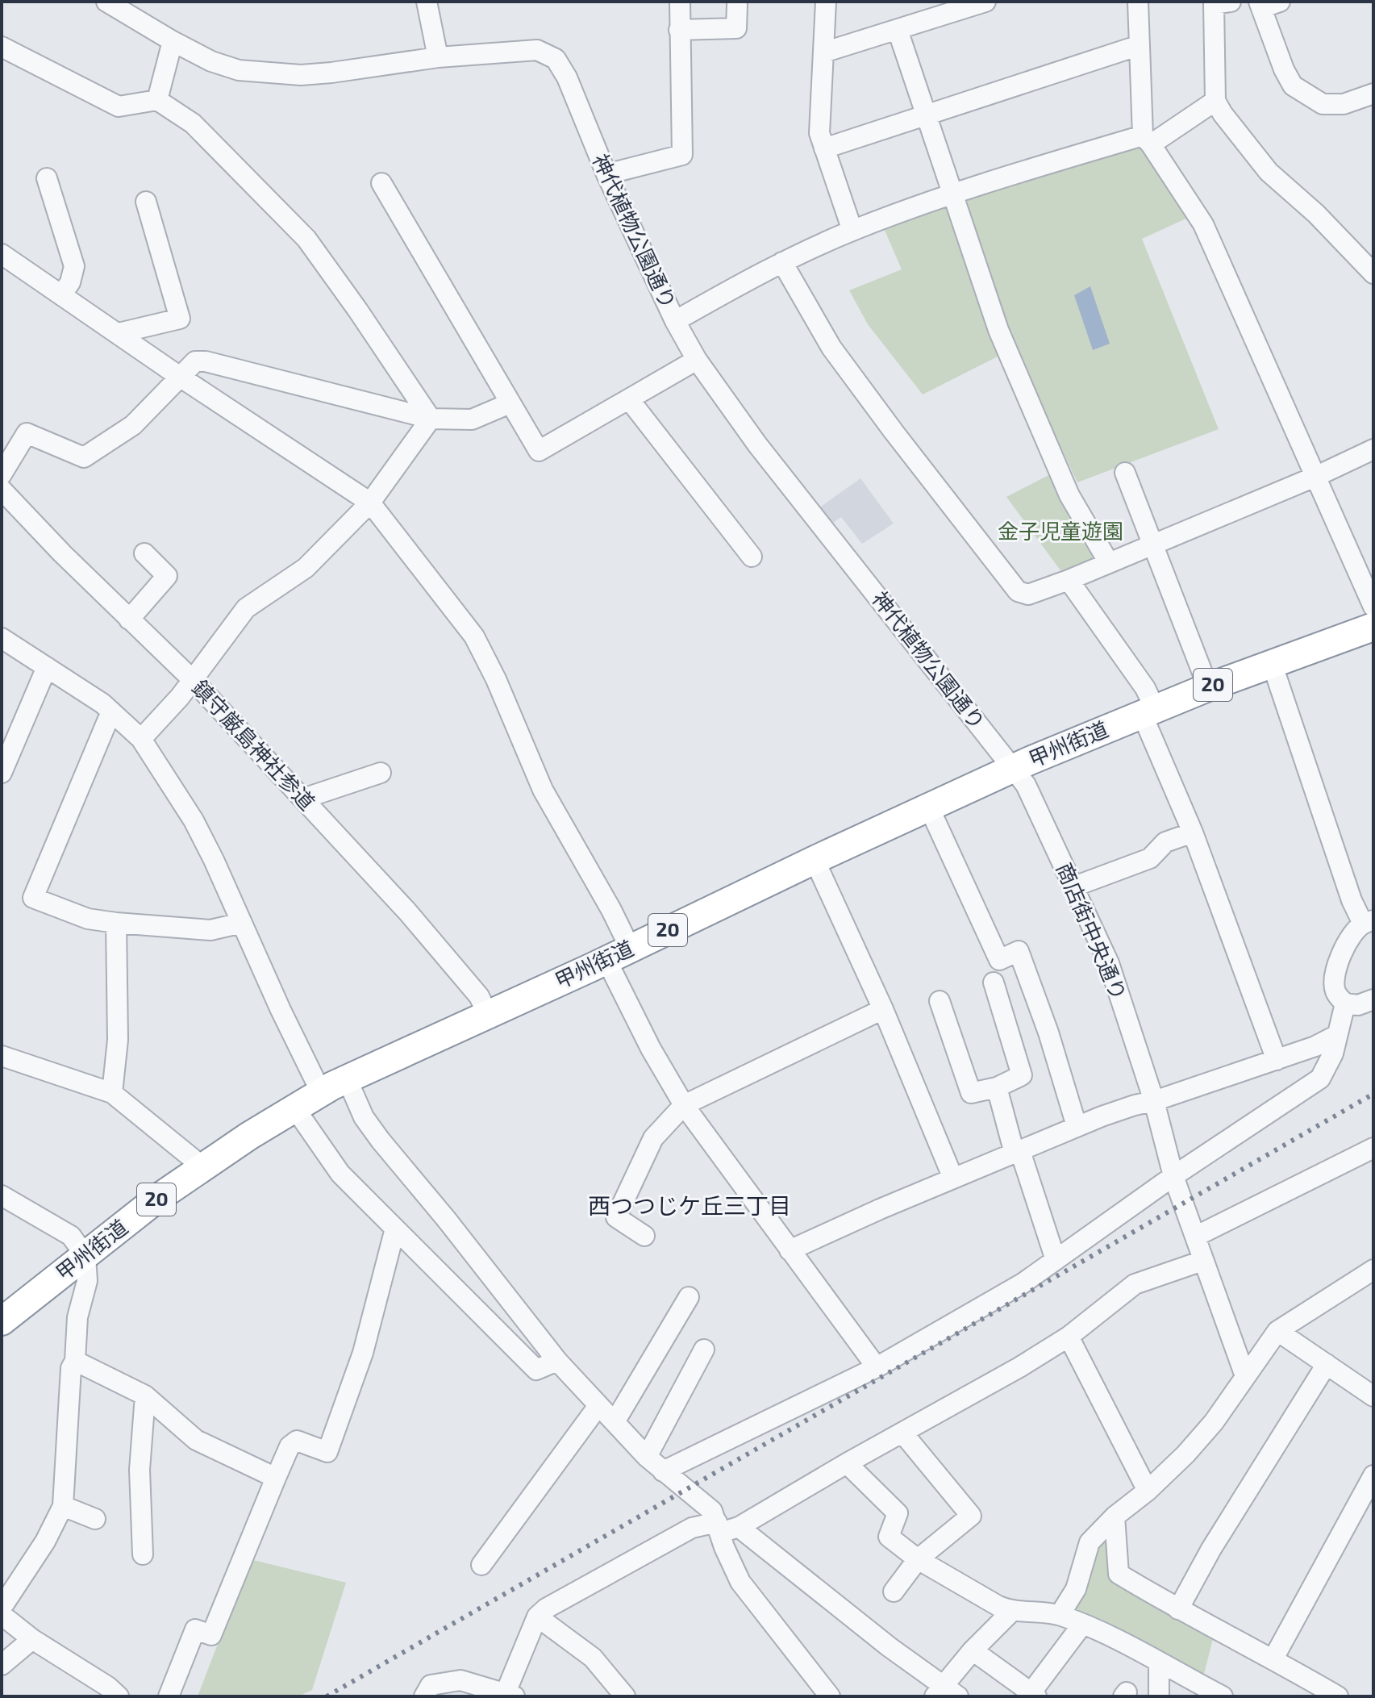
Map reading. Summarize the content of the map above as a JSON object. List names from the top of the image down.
{
  "streets": {
    "highway": ["20", "甲州街道"],
    "street": ["神代植物公園通り", "鎮守厳島神社参道", "商店街中央通り"]
  },
  "crossings": [
    ["神代植物公園通り", "甲州街道"],
    ["神代植物公園通り", "商店街中央通り"],
    ["甲州街道", "鎮守厳島神社参道"],
    ["甲州街道", "商店街中央通り"]
  ],
  "districts": ["西つつじケ丘三丁目"],
  "parks": ["金子児童遊園"]
}
